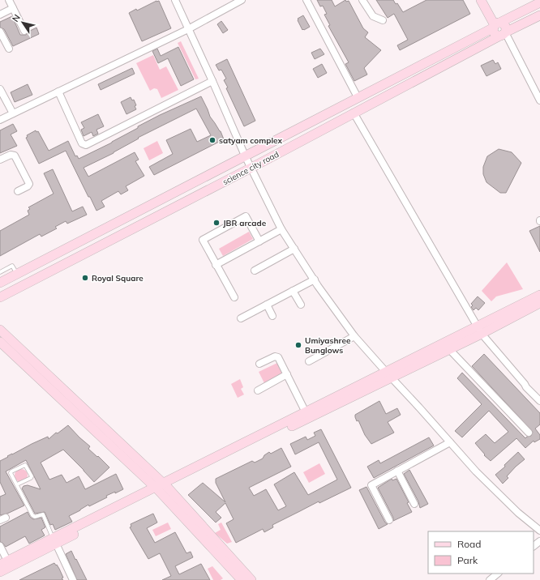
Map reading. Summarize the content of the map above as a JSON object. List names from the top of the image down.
{
  "streets": {
    "street": ["science city road"]
  },
  "places": [
    "satyam complex",
    "JBR arcade",
    "Royal Square",
    "Umiyashree Bunglows"
  ],
  "legend": ["Road", "Park"],
  "north": "top left"
}
